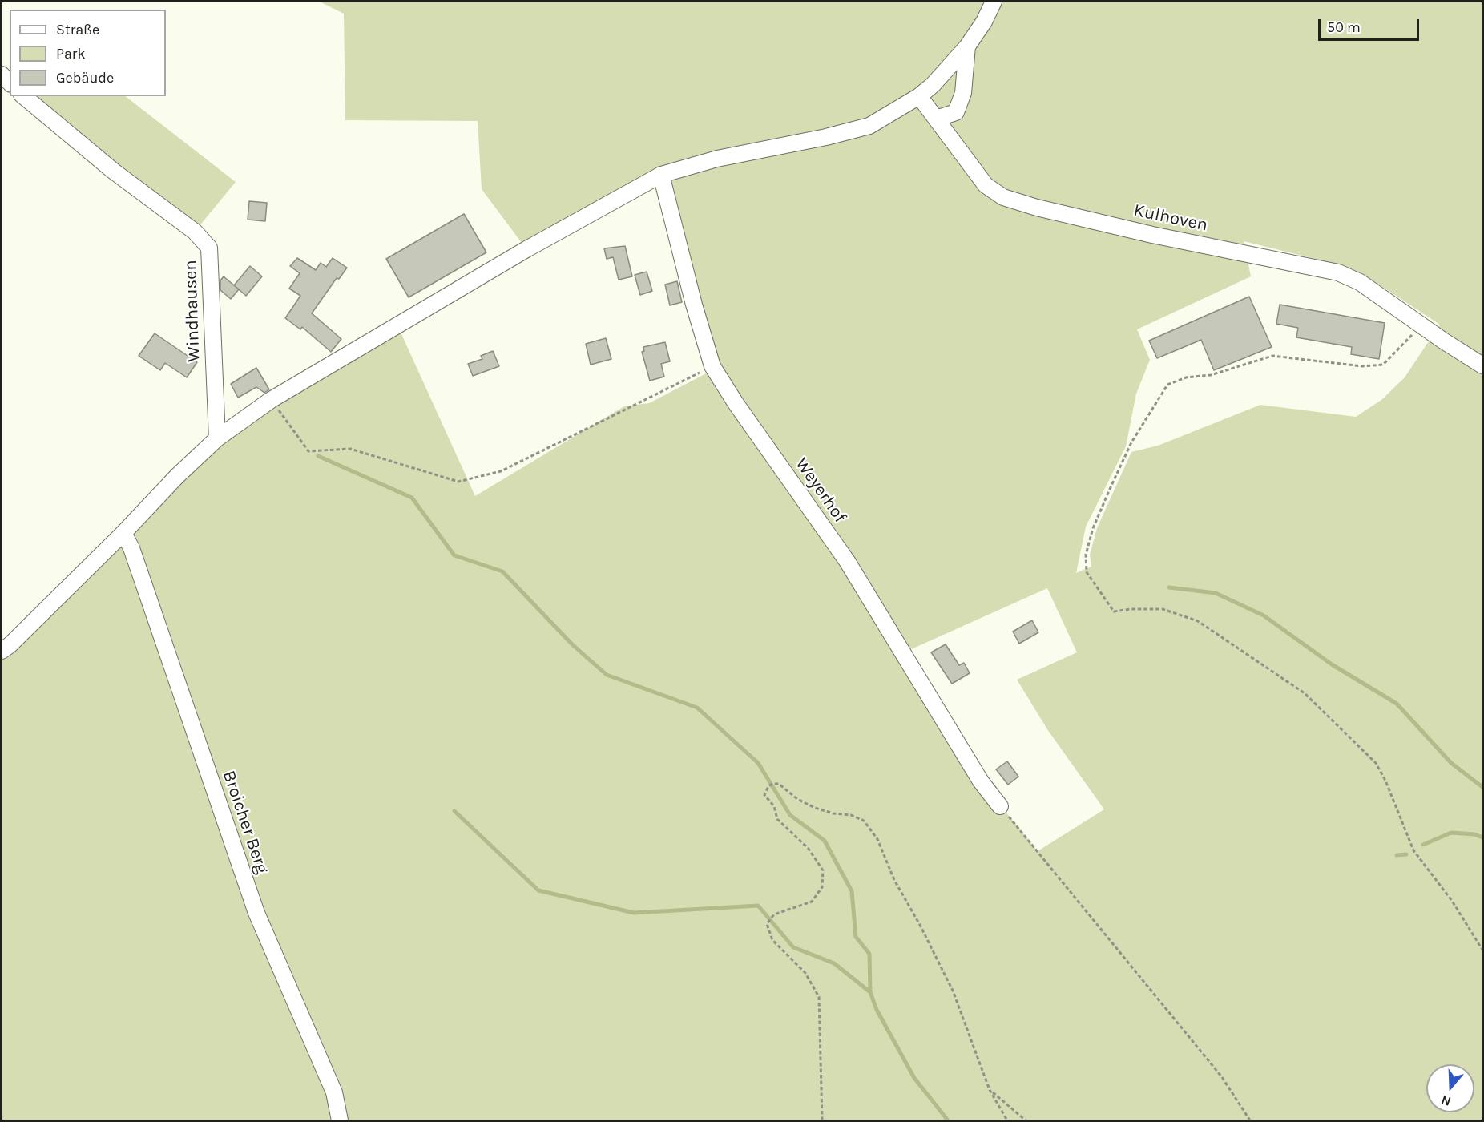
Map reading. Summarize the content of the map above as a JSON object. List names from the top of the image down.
{
  "streets": {
    "street": [
      "Kulhoven",
      "Windhausen",
      "Weyerhof",
      "Broicher Berg"
    ]
  },
  "legend": ["Straße", "Park", "Gebäude"],
  "scale_bar": "50 m",
  "north": "bottom"
}
